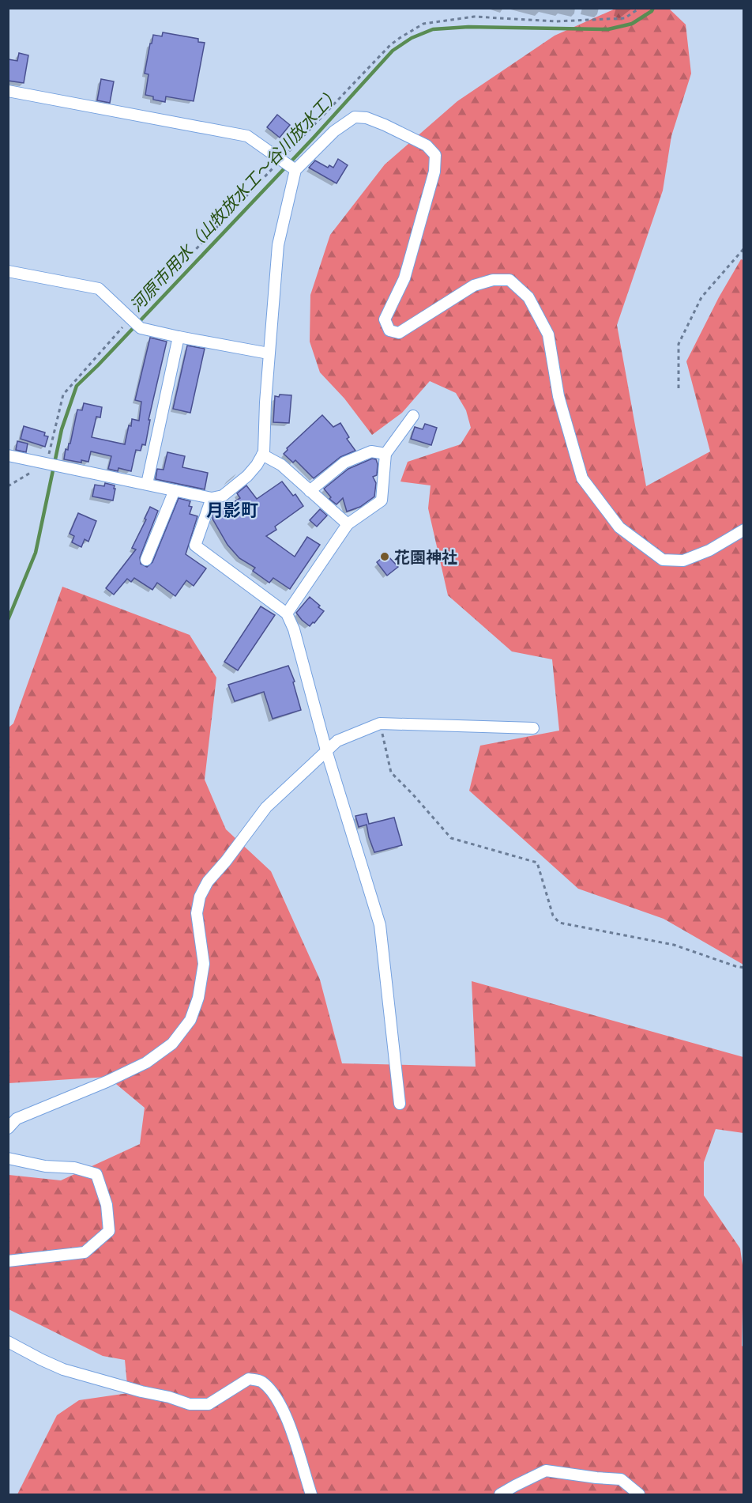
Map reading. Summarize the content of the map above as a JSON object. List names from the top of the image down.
{
  "districts": ["月影町"],
  "water": ["河原市用水（山牧放水工～谷川放水工）"],
  "places": ["花園神社"]
}
